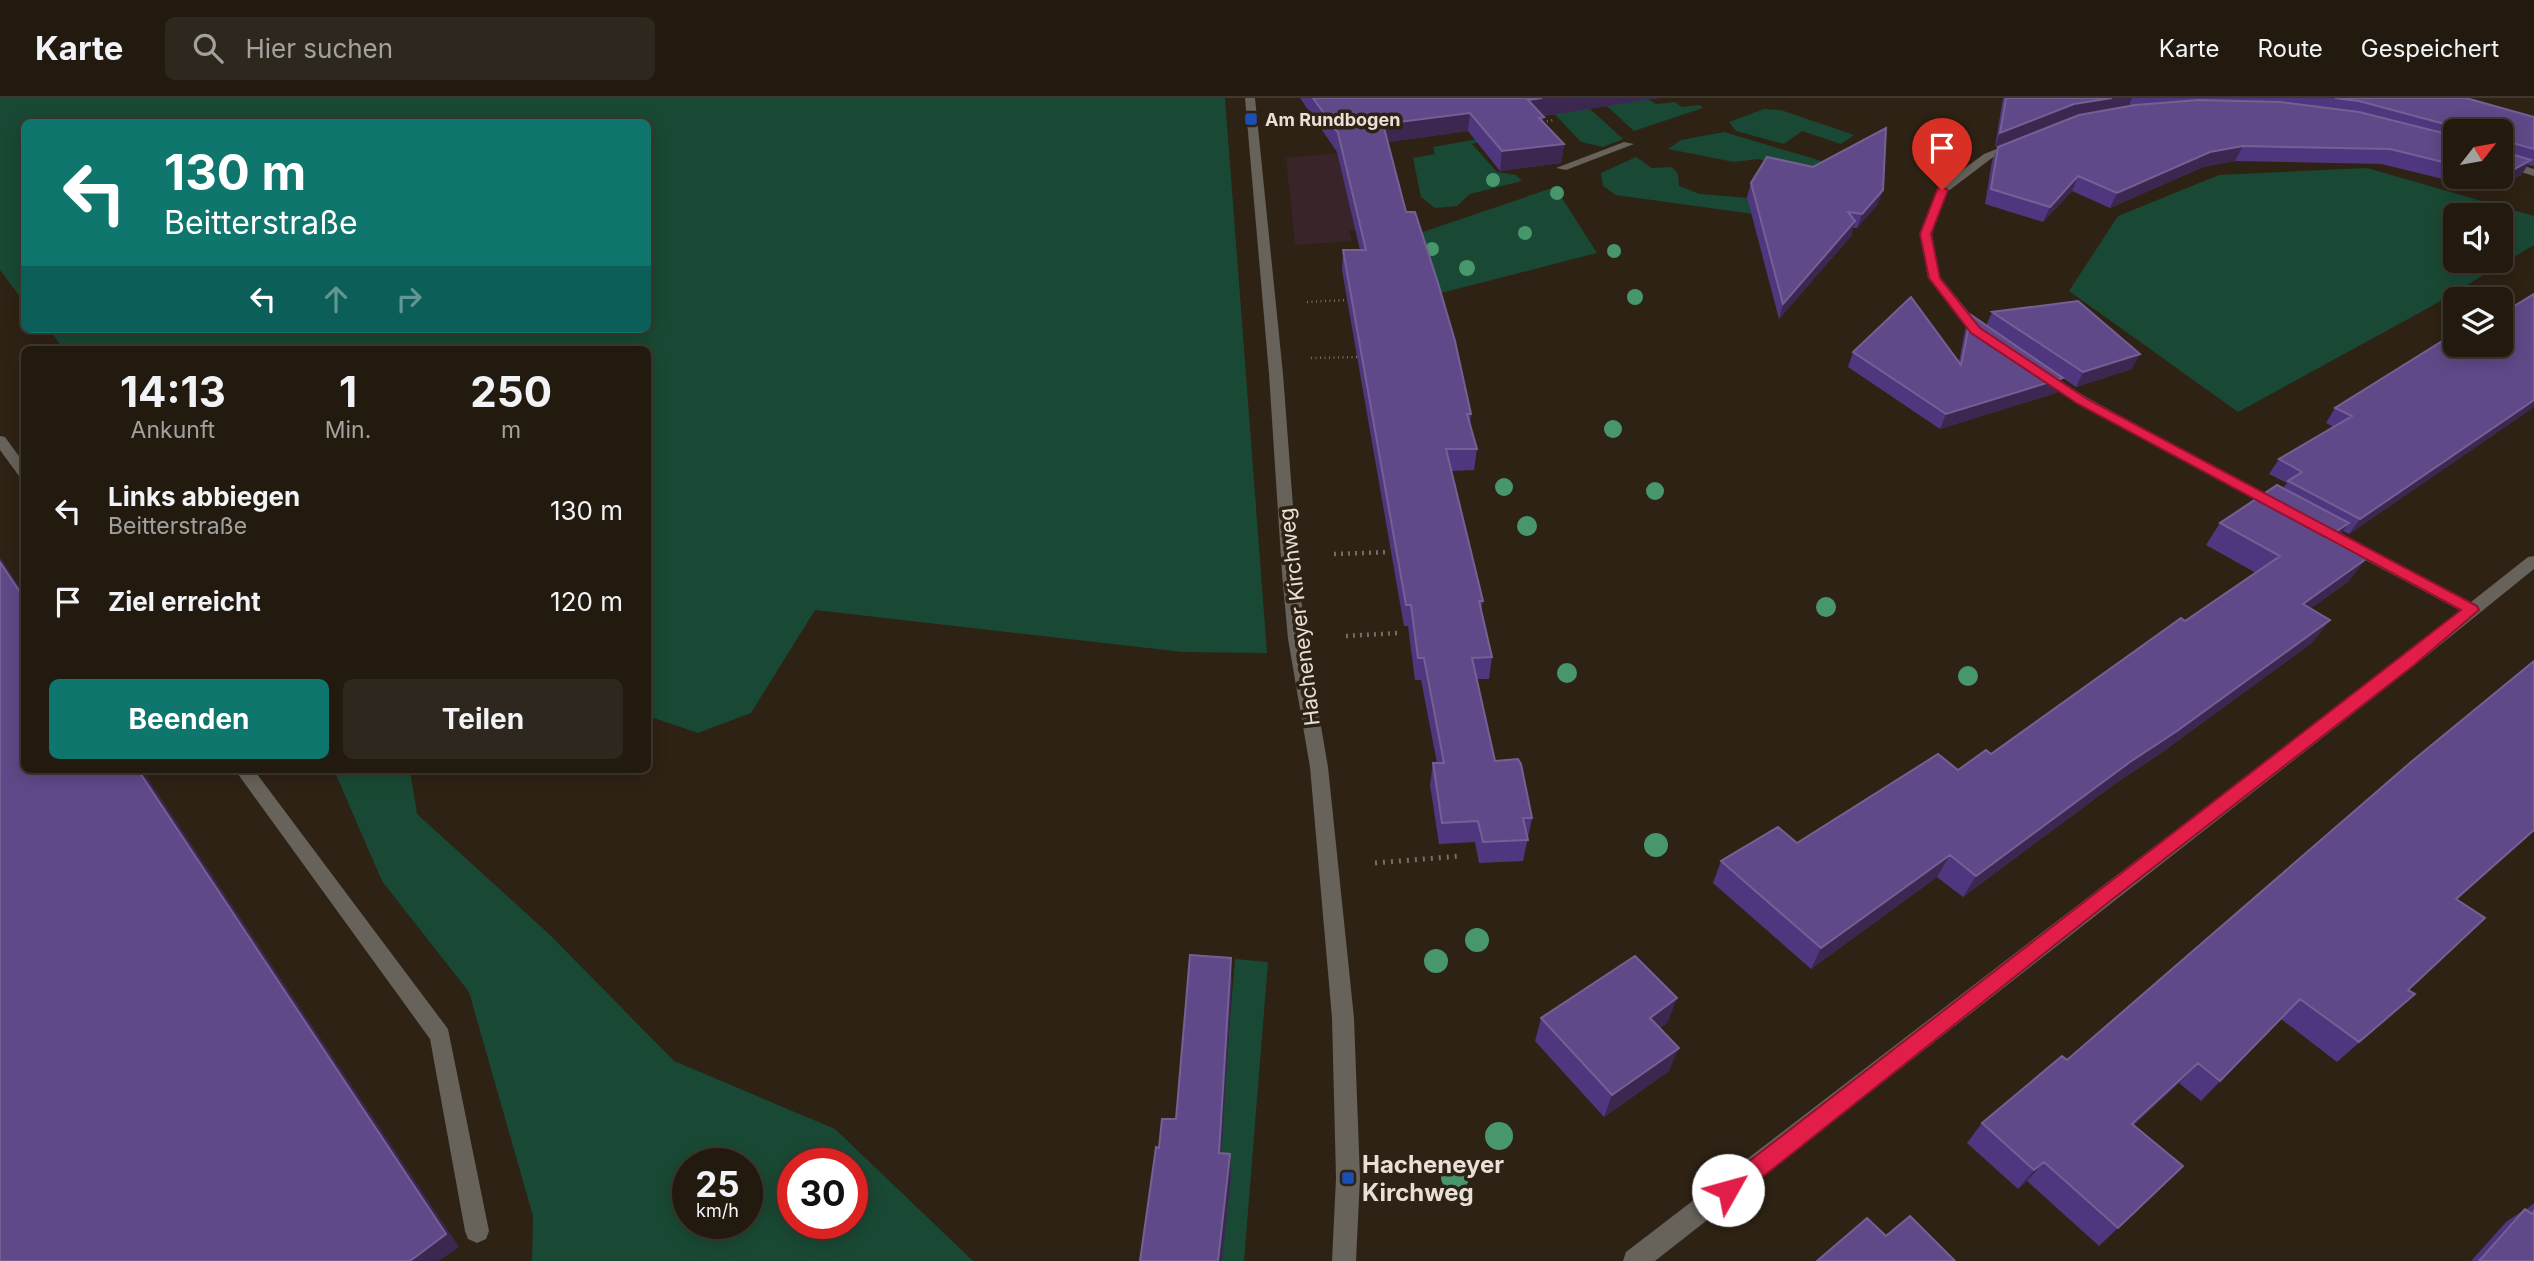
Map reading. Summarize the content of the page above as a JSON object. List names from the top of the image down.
{
  "streets": {
    "street": ["Hacheneyer Kirchweg"]
  },
  "places": {
    "transit": ["Am Rundbogen", "Hacheneyer Kirchweg"]
  },
  "north": "top right",
  "page": {
    "header": "Karte",
    "search": "Hier suchen",
    "nav": ["Karte", "Route", "Gespeichert"],
    "turn": ["130 m", "Beitterstraße"],
    "eta": [
      "14:13",
      "Ankunft",
      "1",
      "Min.",
      "250",
      "m"
    ],
    "list": [
      {
        "name": "Links abbiegen",
        "note": "Beitterstraße",
        "value": "130 m"
      },
      {
        "name": "Ziel erreicht",
        "value": "120 m"
      }
    ],
    "buttons": ["Beenden", "Teilen"],
    "speed": "25 km/h",
    "limit": "30"
  }
}
